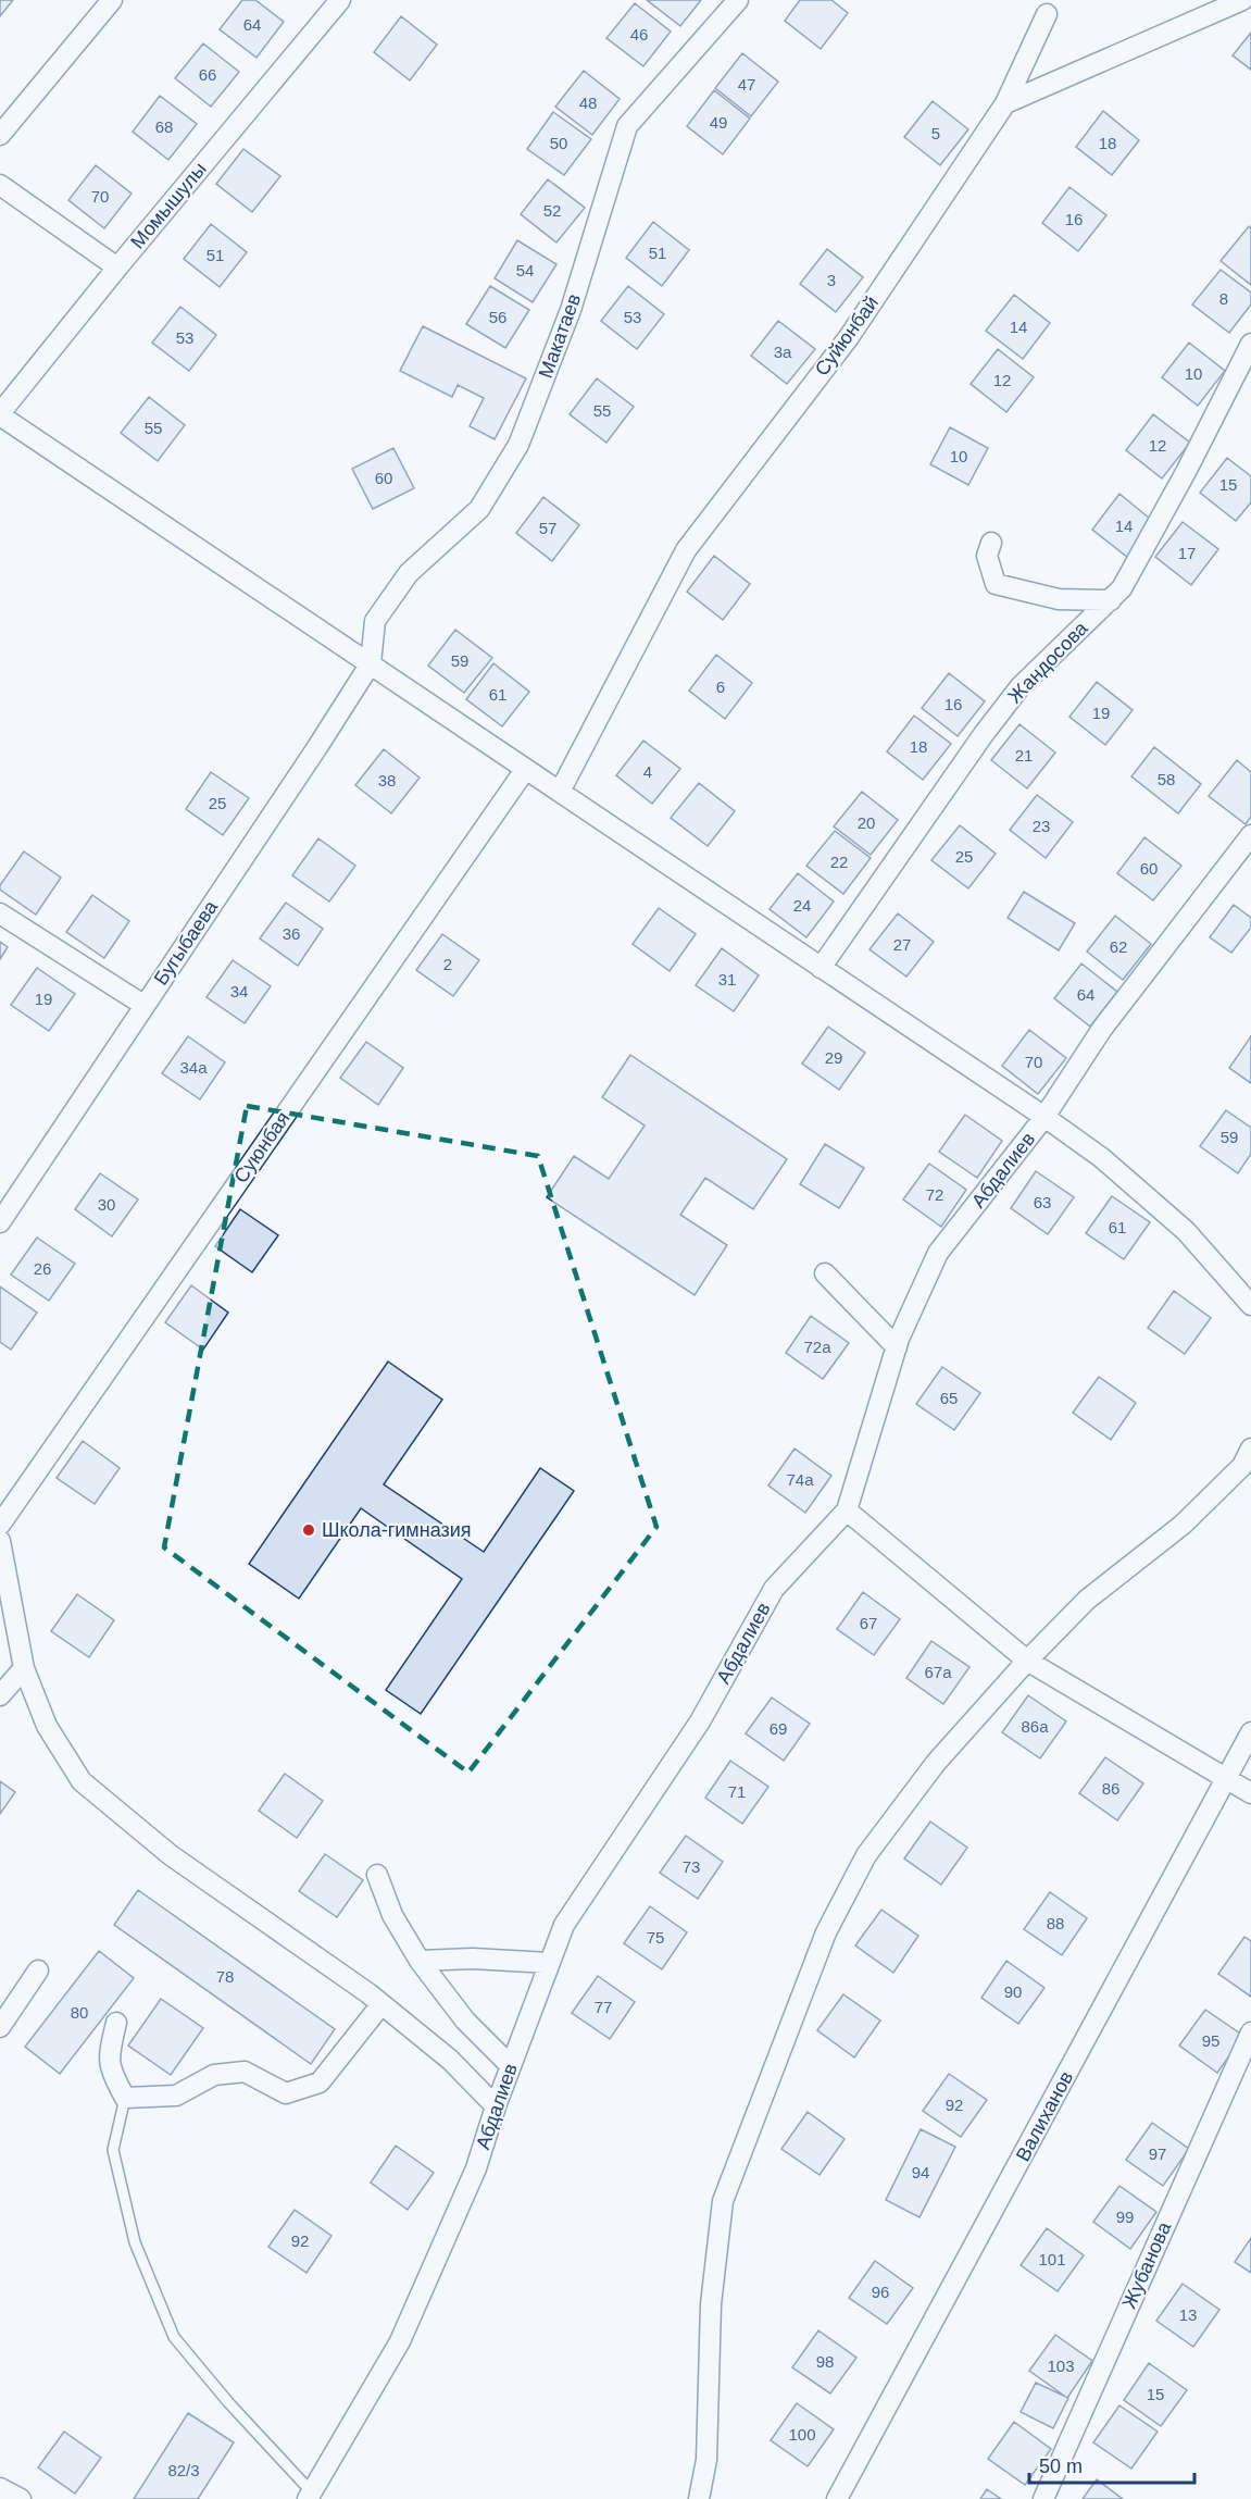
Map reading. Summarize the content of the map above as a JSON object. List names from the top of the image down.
{
  "streets": {
    "street": [
      "Момышулы",
      "Макатаев",
      "Суйюнбай",
      "Жандосова",
      "Бугыбаева",
      "Суюнбая",
      "Абдалиев",
      "Валиханов",
      "Жубанова"
    ]
  },
  "crossings": [
    ["Макатаев", "Бугыбаева"]
  ],
  "places": ["Школа-гимназия"],
  "house_numbers": [
    "64",
    "46",
    "66",
    "47",
    "48",
    "49",
    "68",
    "5",
    "50",
    "18",
    "70",
    "52",
    "16",
    "51",
    "51",
    "54",
    "3",
    "8",
    "56",
    "53",
    "14",
    "53",
    "3а",
    "10",
    "12",
    "55",
    "55",
    "12",
    "10",
    "60",
    "15",
    "14",
    "57",
    "17",
    "59",
    "6",
    "61",
    "16",
    "19",
    "18",
    "21",
    "4",
    "58",
    "38",
    "25",
    "20",
    "23",
    "25",
    "22",
    "60",
    "24",
    "36",
    "27",
    "62",
    "2",
    "31",
    "34",
    "64",
    "19",
    "29",
    "70",
    "34а",
    "59",
    "72",
    "63",
    "30",
    "61",
    "26",
    "72а",
    "65",
    "74а",
    "67",
    "67а",
    "86а",
    "69",
    "86",
    "71",
    "73",
    "88",
    "75",
    "78",
    "90",
    "77",
    "80",
    "95",
    "92",
    "97",
    "94",
    "99",
    "92",
    "101",
    "96",
    "13",
    "98",
    "103",
    "15",
    "100",
    "82/3"
  ],
  "scale_bar": "50 m"
}
